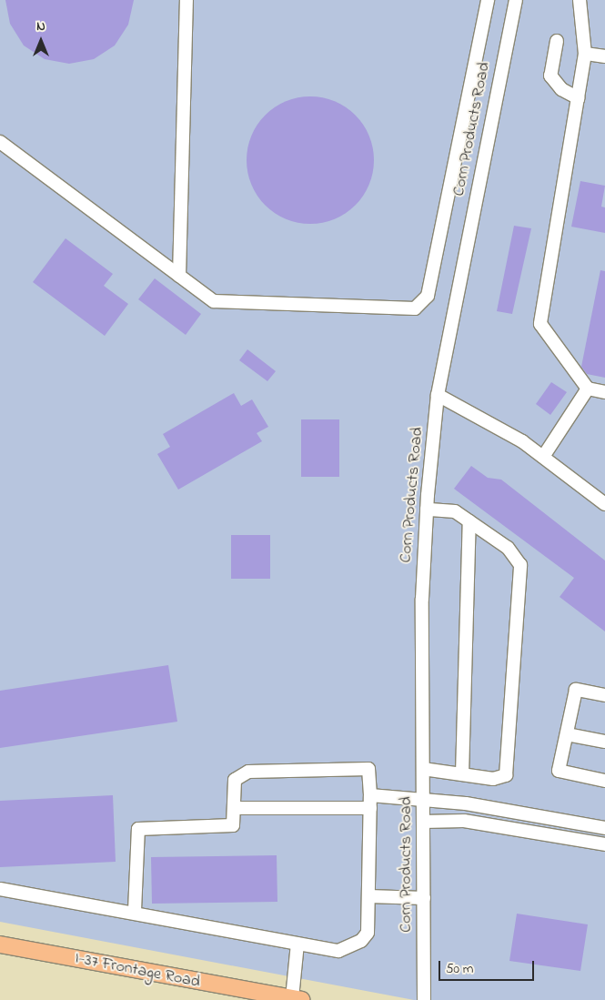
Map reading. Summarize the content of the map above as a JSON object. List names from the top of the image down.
{
  "streets": {
    "main road": ["I-37 Frontage Road"],
    "street": ["Corn Products Road"]
  },
  "scale_bar": "50 m",
  "north": "top"
}
